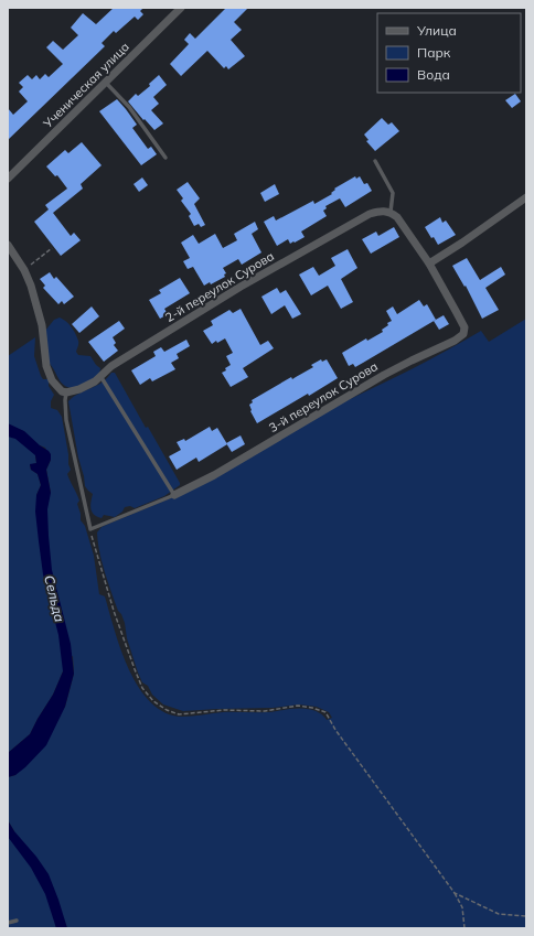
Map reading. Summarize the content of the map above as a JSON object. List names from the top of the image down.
{
  "streets": {
    "street": ["Ученическая улица", "2-й переулок Сурова", "3-й переулок Сурова"]
  },
  "water": ["Сельда"],
  "legend": ["Улица", "Парк", "Вода"]
}
